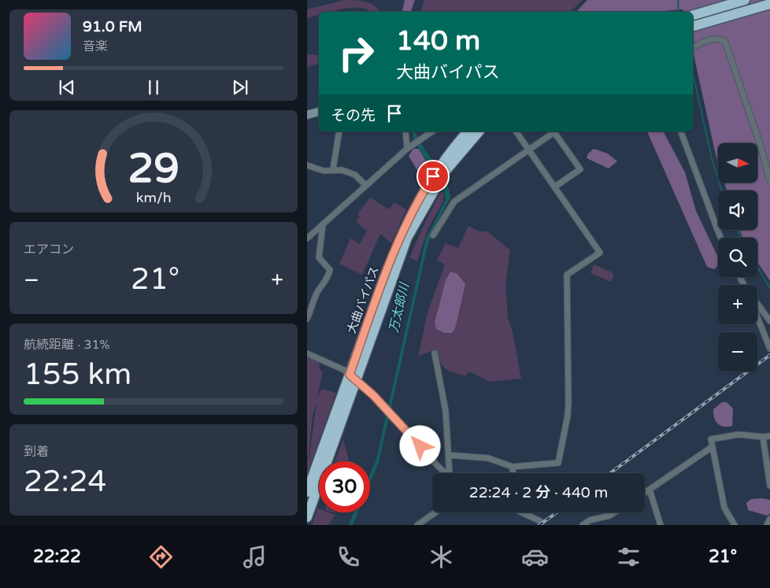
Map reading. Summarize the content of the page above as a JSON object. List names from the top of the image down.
{
  "streets": {
    "highway": ["大曲バイパス"]
  },
  "water": ["万太郎川"],
  "north": "right",
  "page": {
    "turn": ["140 m", "大曲バイパス"],
    "song": ["91.0 FM", "音楽"],
    "then": "その先",
    "map_buttons": ["+", "−"],
    "tile": [
      "エアコン",
      ["航続距離 · 31%", "155 km"],
      ["到着", "22:24"]
    ],
    "heat": ["−", "21°", "+"],
    "limit": "30",
    "trip": "22:24 · 2 分 · 440 m",
    "tabs": ["22:22", "21°"],
    "gauge": ["29", "km/h"]
  }
}
